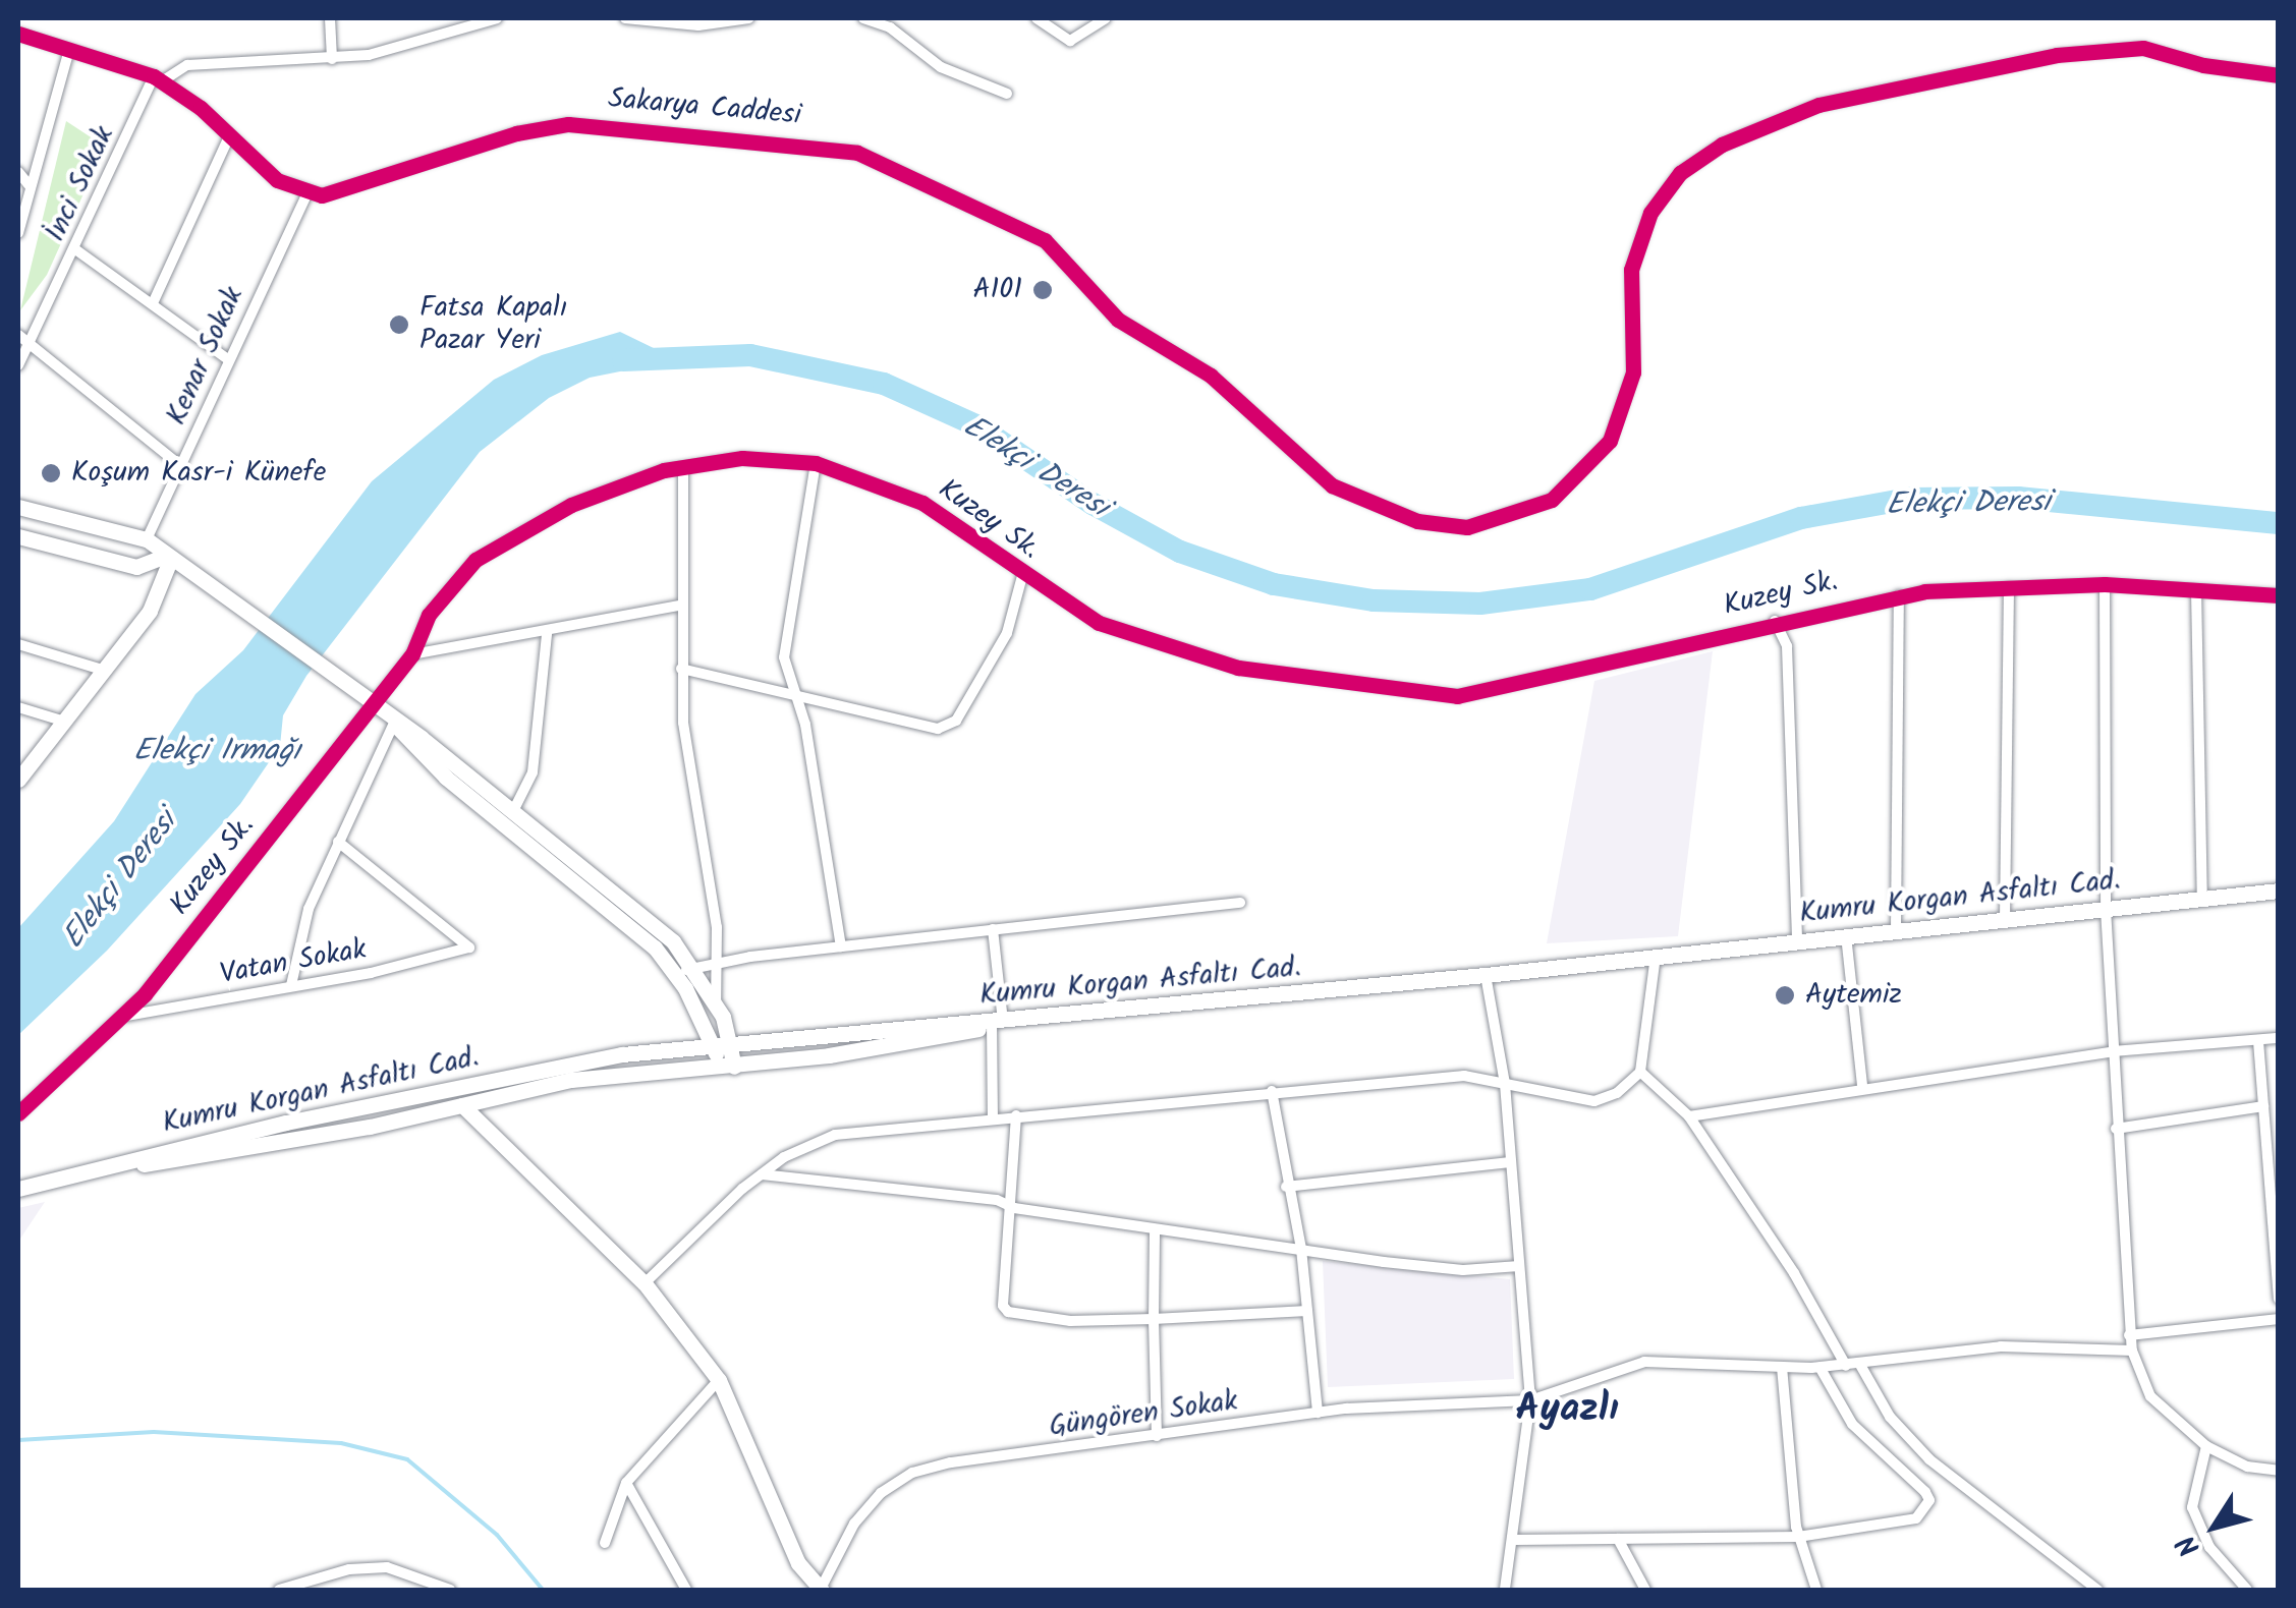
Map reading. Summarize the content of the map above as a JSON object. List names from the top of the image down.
{
  "streets": {
    "main road": ["Kumru Korgan Asfaltı Cad."],
    "street": [
      "Sakarya Caddesi",
      "İnci Sokak",
      "Kenar Sokak",
      "Kuzey Sk.",
      "Vatan Sokak",
      "Güngören Sokak"
    ]
  },
  "crossings": [
    ["Sakarya Caddesi", "Kenar Sokak"],
    ["Kuzey Sk.", "Vatan Sokak"]
  ],
  "districts": ["Ayazlı"],
  "water": ["Elekçi Deresi", "Elekçi Irmağı"],
  "places": [
    "A101",
    "Fatsa Kapalı Pazar Yeri",
    "Koşum Kasr-i Künefe",
    "Aytemiz"
  ],
  "north": "bottom left"
}
